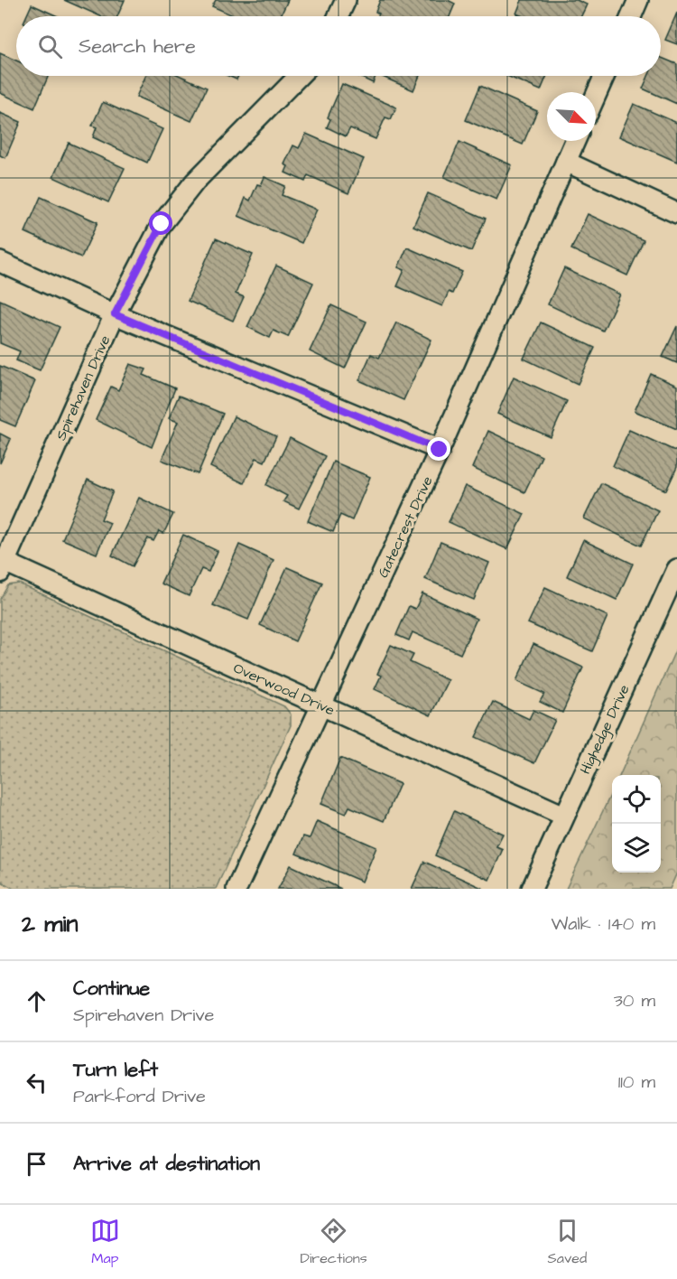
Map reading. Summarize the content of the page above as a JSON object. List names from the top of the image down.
{
  "streets": {
    "street": [
      "Spirehaven Drive",
      "Gatecrest Drive",
      "Overwood Drive",
      "Highedge Drive"
    ]
  },
  "crossings": [
    ["Spirehaven Drive", "Overwood Drive"],
    ["Gatecrest Drive", "Overwood Drive"],
    ["Overwood Drive", "Highedge Drive"]
  ],
  "north": "bottom right",
  "page": {
    "search": "Search here",
    "heading": ["2 min", "Walk · 140 m"],
    "list": [
      ["Continue", "Spirehaven Drive", "30 m"],
      ["Turn left", "Parkford Drive", "110 m"],
      "Arrive at destination"
    ],
    "nav": ["Map", "Directions", "Saved"]
  }
}
